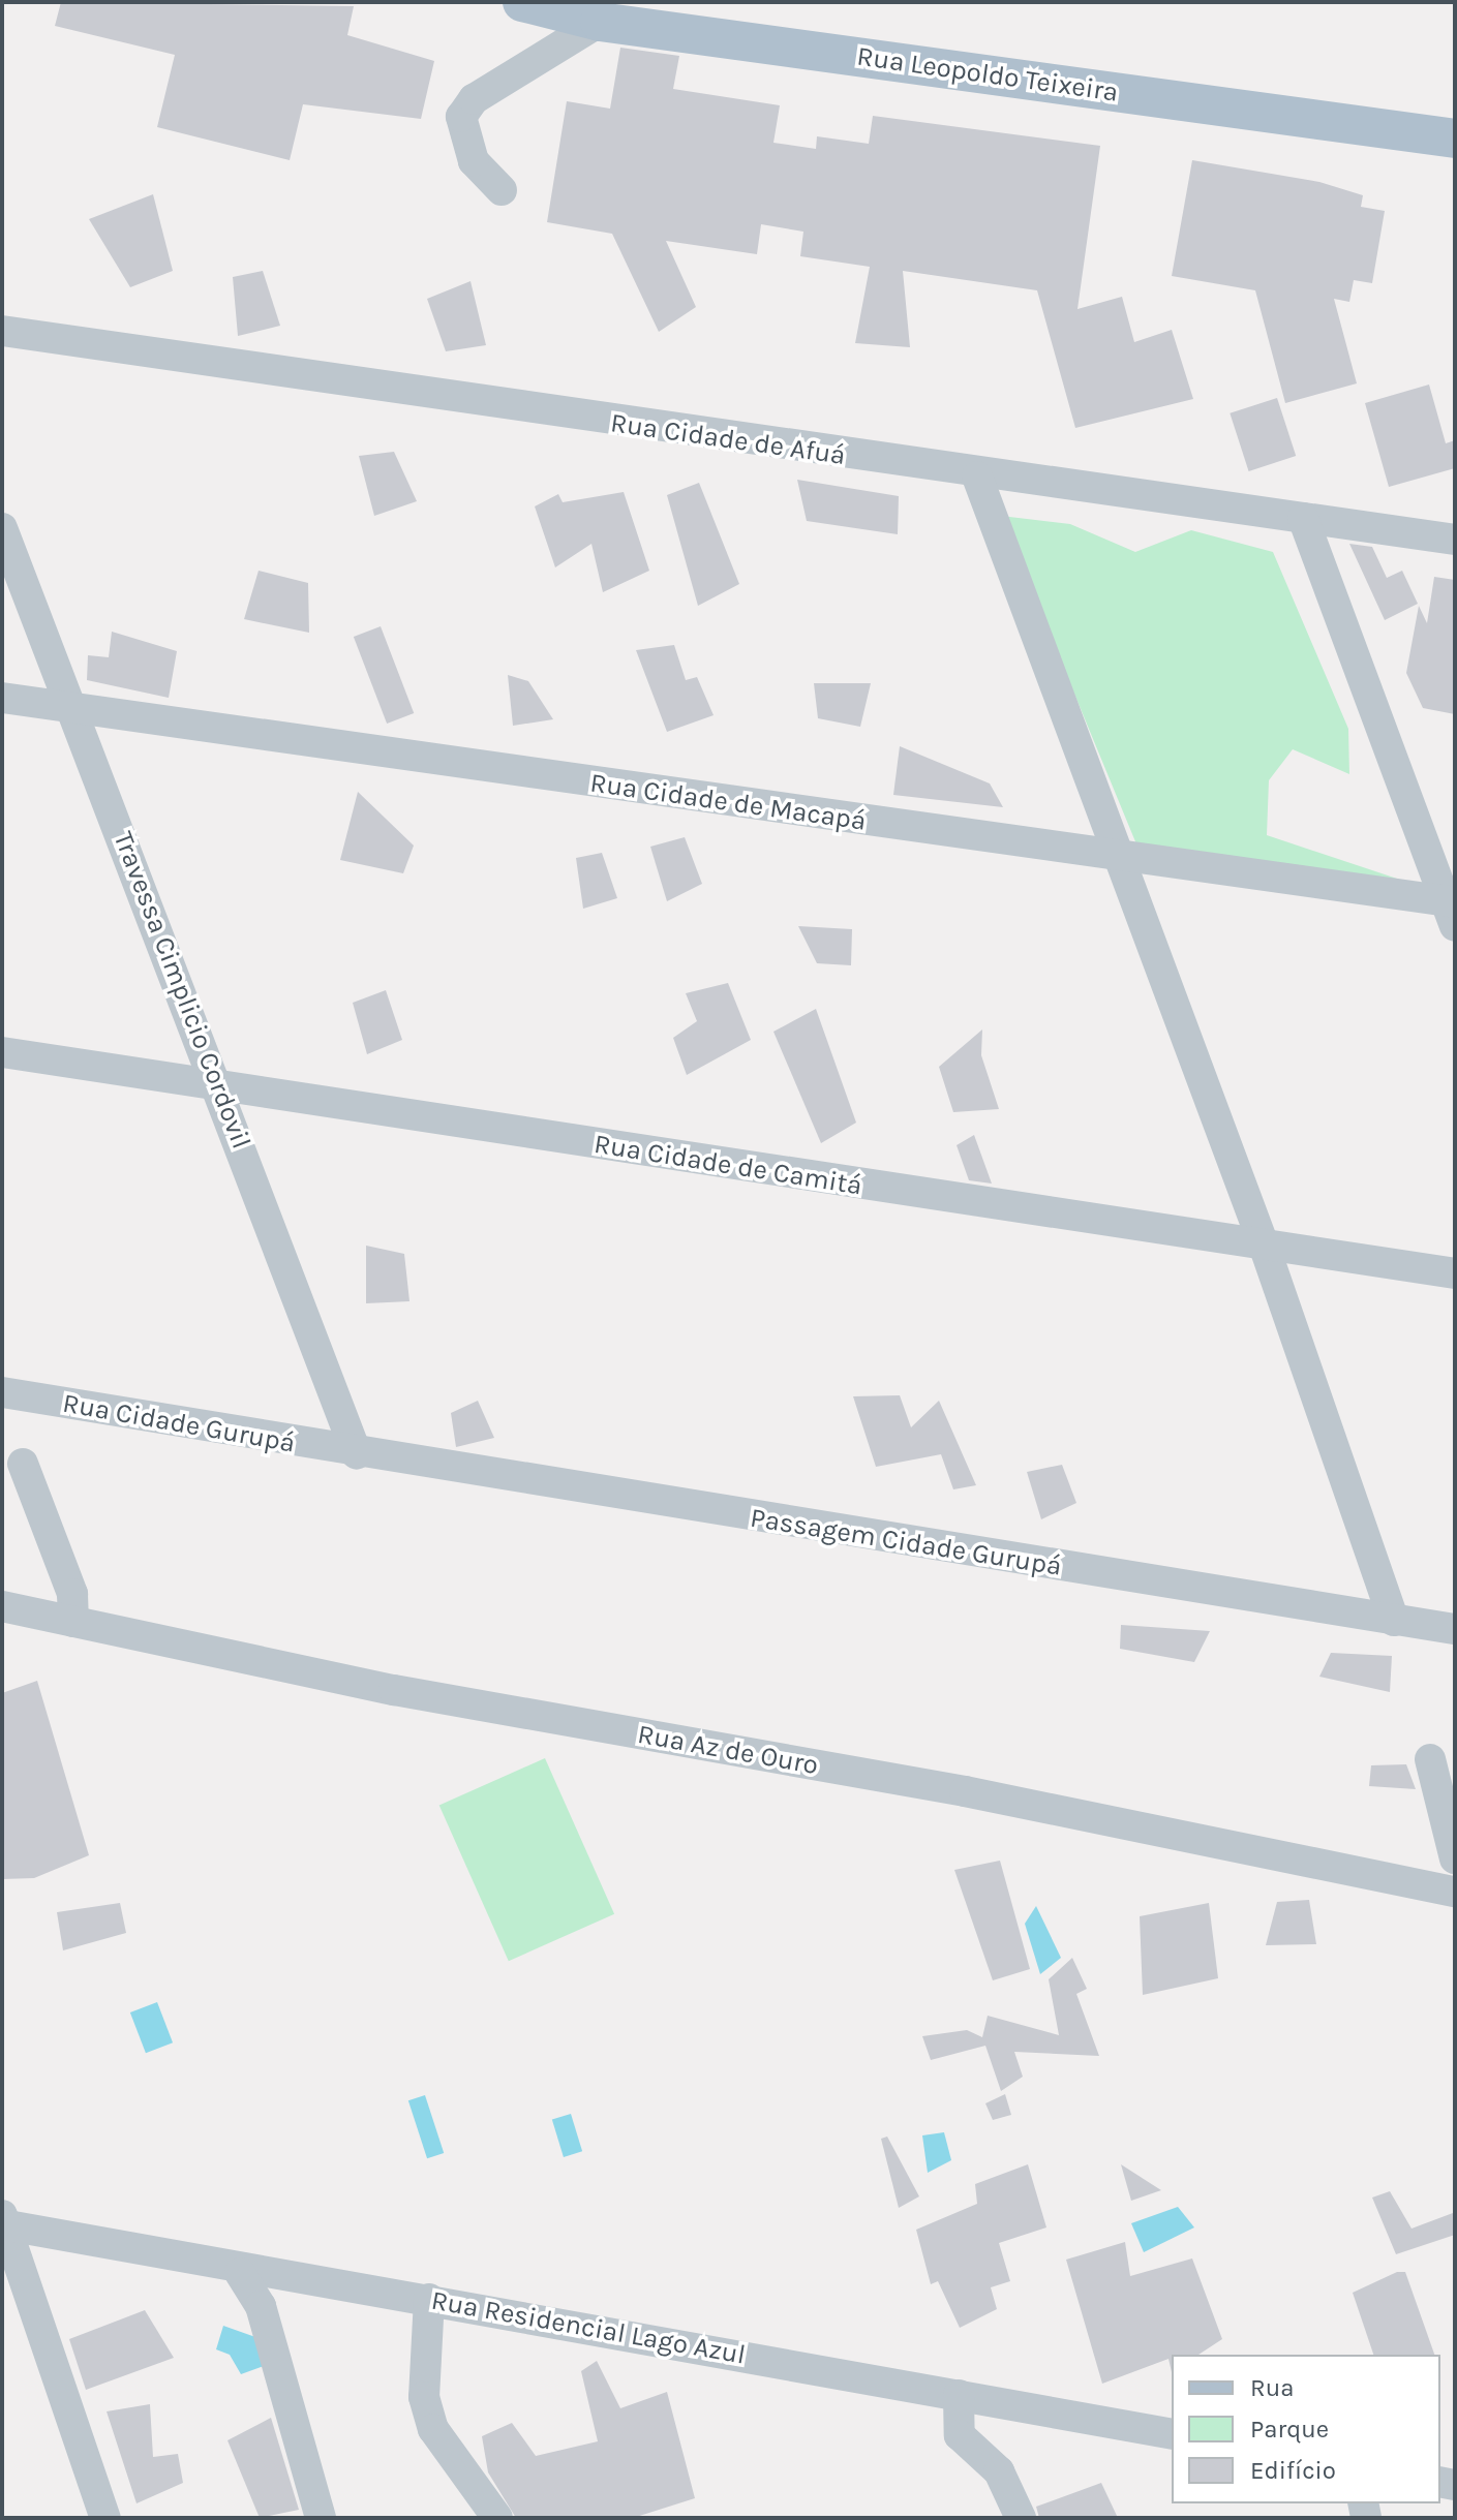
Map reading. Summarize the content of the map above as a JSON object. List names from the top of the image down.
{
  "streets": {
    "main road": ["Rua Leopoldo Teixeira"],
    "street": [
      "Rua Cidade de Afuá",
      "Rua Cidade de Macapá",
      "Travessa Cimplicio Cordovil",
      "Rua Cidade de Camitá",
      "Rua Cidade Gurupá",
      "Passagem Cidade Gurupá",
      "Rua Az de Ouro",
      "Rua Residencial Lago Azul"
    ]
  },
  "crossings": [
    ["Rua Cidade de Macapá", "Travessa Cimplicio Cordovil"],
    ["Travessa Cimplicio Cordovil", "Rua Cidade de Camitá"],
    ["Travessa Cimplicio Cordovil", "Rua Cidade Gurupá"],
    ["Travessa Cimplicio Cordovil", "Passagem Cidade Gurupá"],
    ["Rua Cidade Gurupá", "Passagem Cidade Gurupá"]
  ],
  "legend": ["Rua", "Parque", "Edifício"]
}
